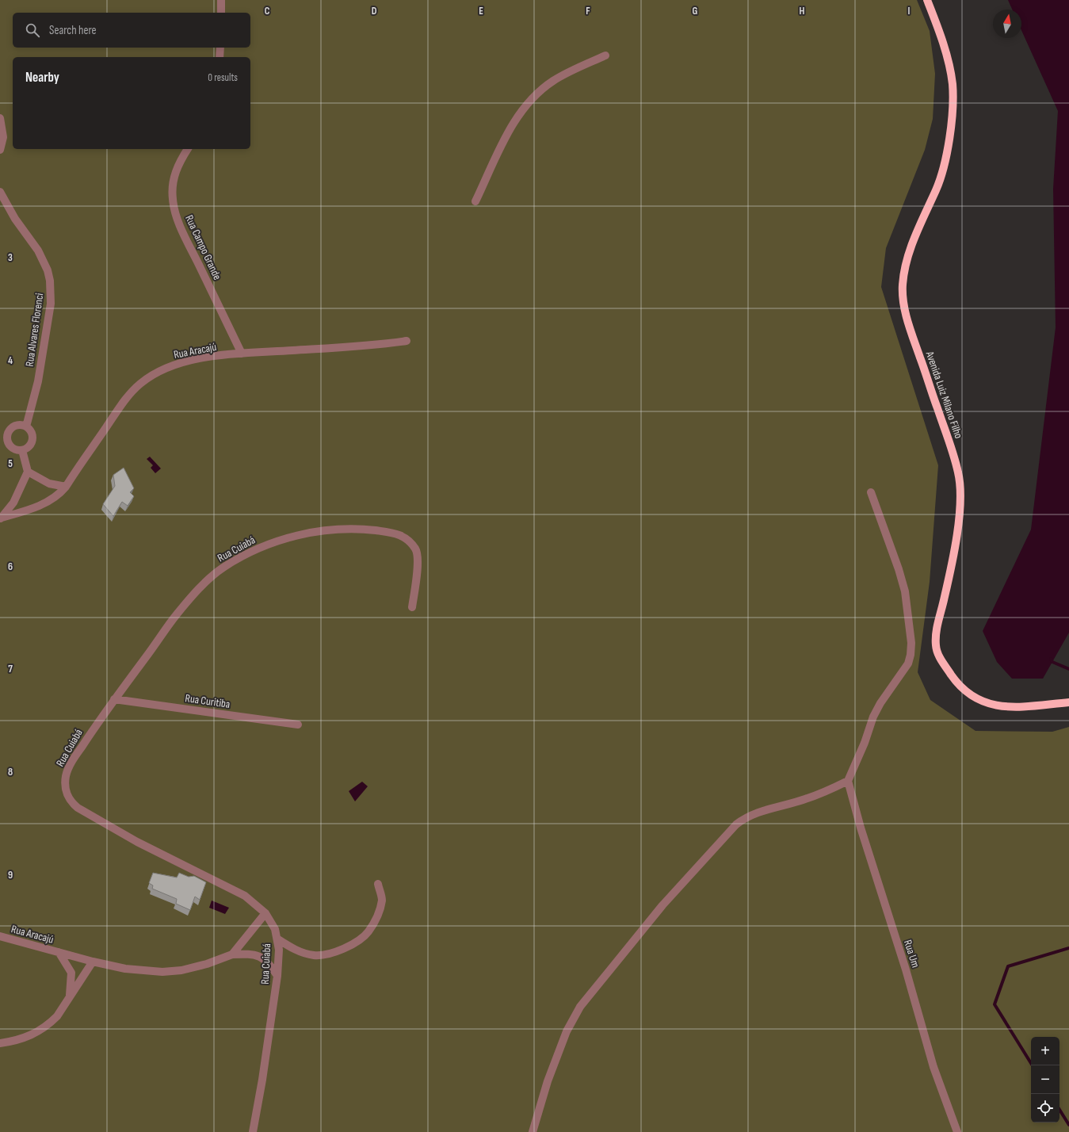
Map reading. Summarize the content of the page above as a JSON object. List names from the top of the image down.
{
  "streets": {
    "main road": ["Avenida Luiz Milano Filho"],
    "street": [
      "Rua Campo Grande",
      "Rua Alvares Florenci",
      "Rua Aracajú",
      "Rua Cuiabá",
      "Rua Curitiba",
      "Rua Um"
    ]
  },
  "crossings": [
    ["Rua Campo Grande", "Rua Aracajú"],
    ["Rua Cuiabá", "Rua Curitiba"]
  ],
  "north": "top",
  "page": {
    "search": "Search here",
    "heading": ["Nearby", "0 results"],
    "map_buttons": ["+", "−"]
  },
  "grid": {
    "columns": [
      "C",
      "D",
      "E",
      "F",
      "G",
      "H",
      "I"
    ],
    "rows": [
      "3",
      "4",
      "5",
      "6",
      "7",
      "8",
      "9"
    ]
  }
}
